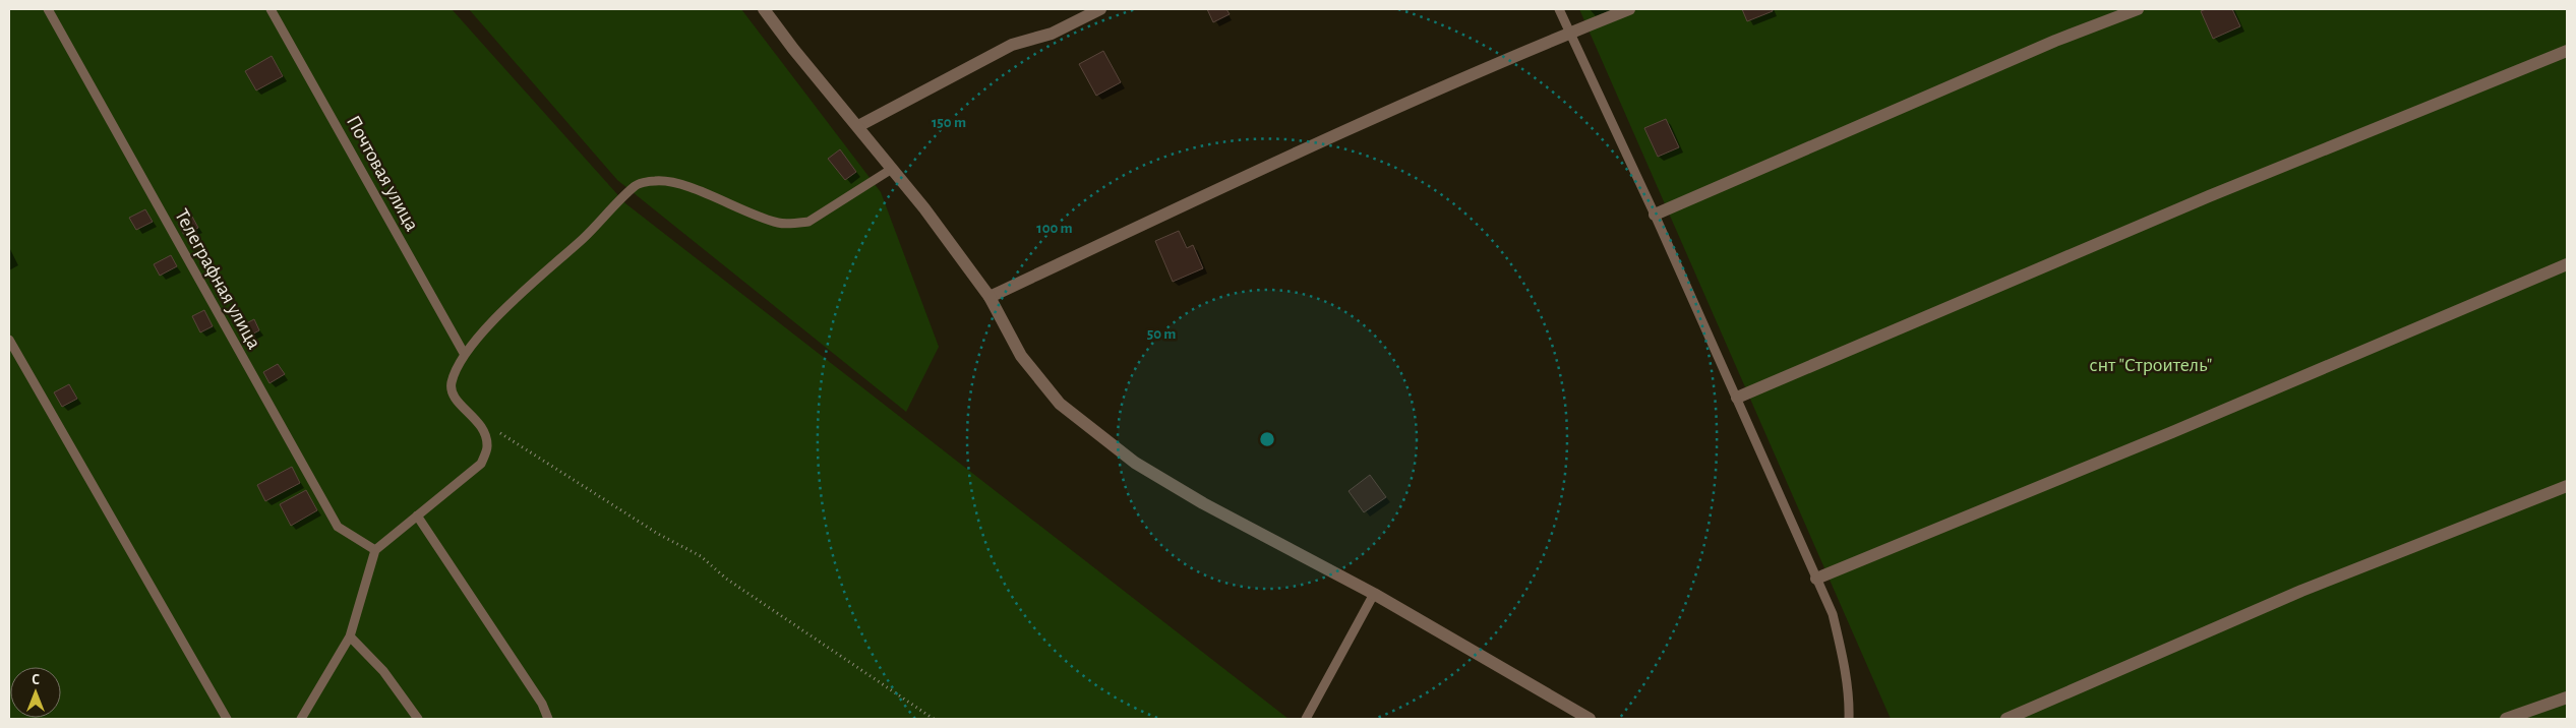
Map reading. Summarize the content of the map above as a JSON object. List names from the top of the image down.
{
  "streets": {
    "lane": ["Почтовая улица", "Телеграфная улица"]
  },
  "parks": ["снт \"Строитель\""],
  "north": "top",
  "rings": ["150 m", "100 m", "50 m"]
}
